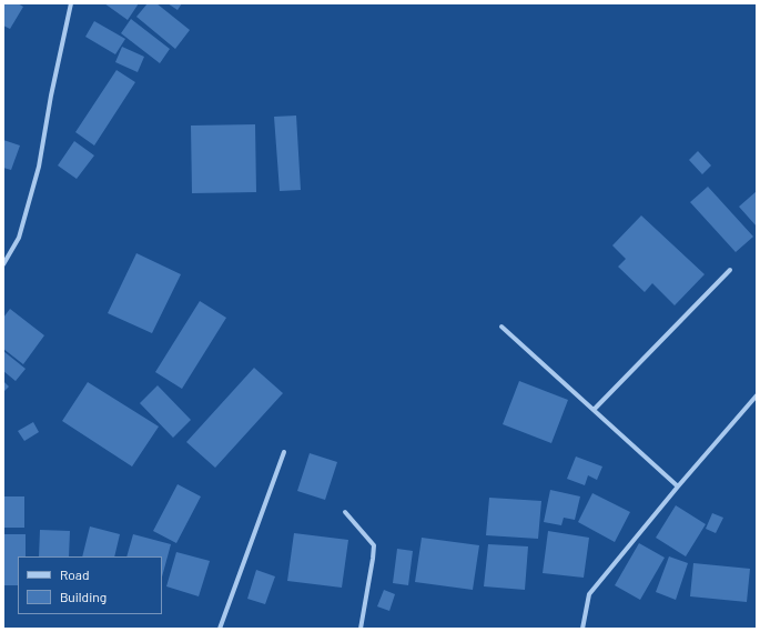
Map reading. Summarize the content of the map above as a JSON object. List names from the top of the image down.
{
  "legend": ["Road", "Building"]
}
